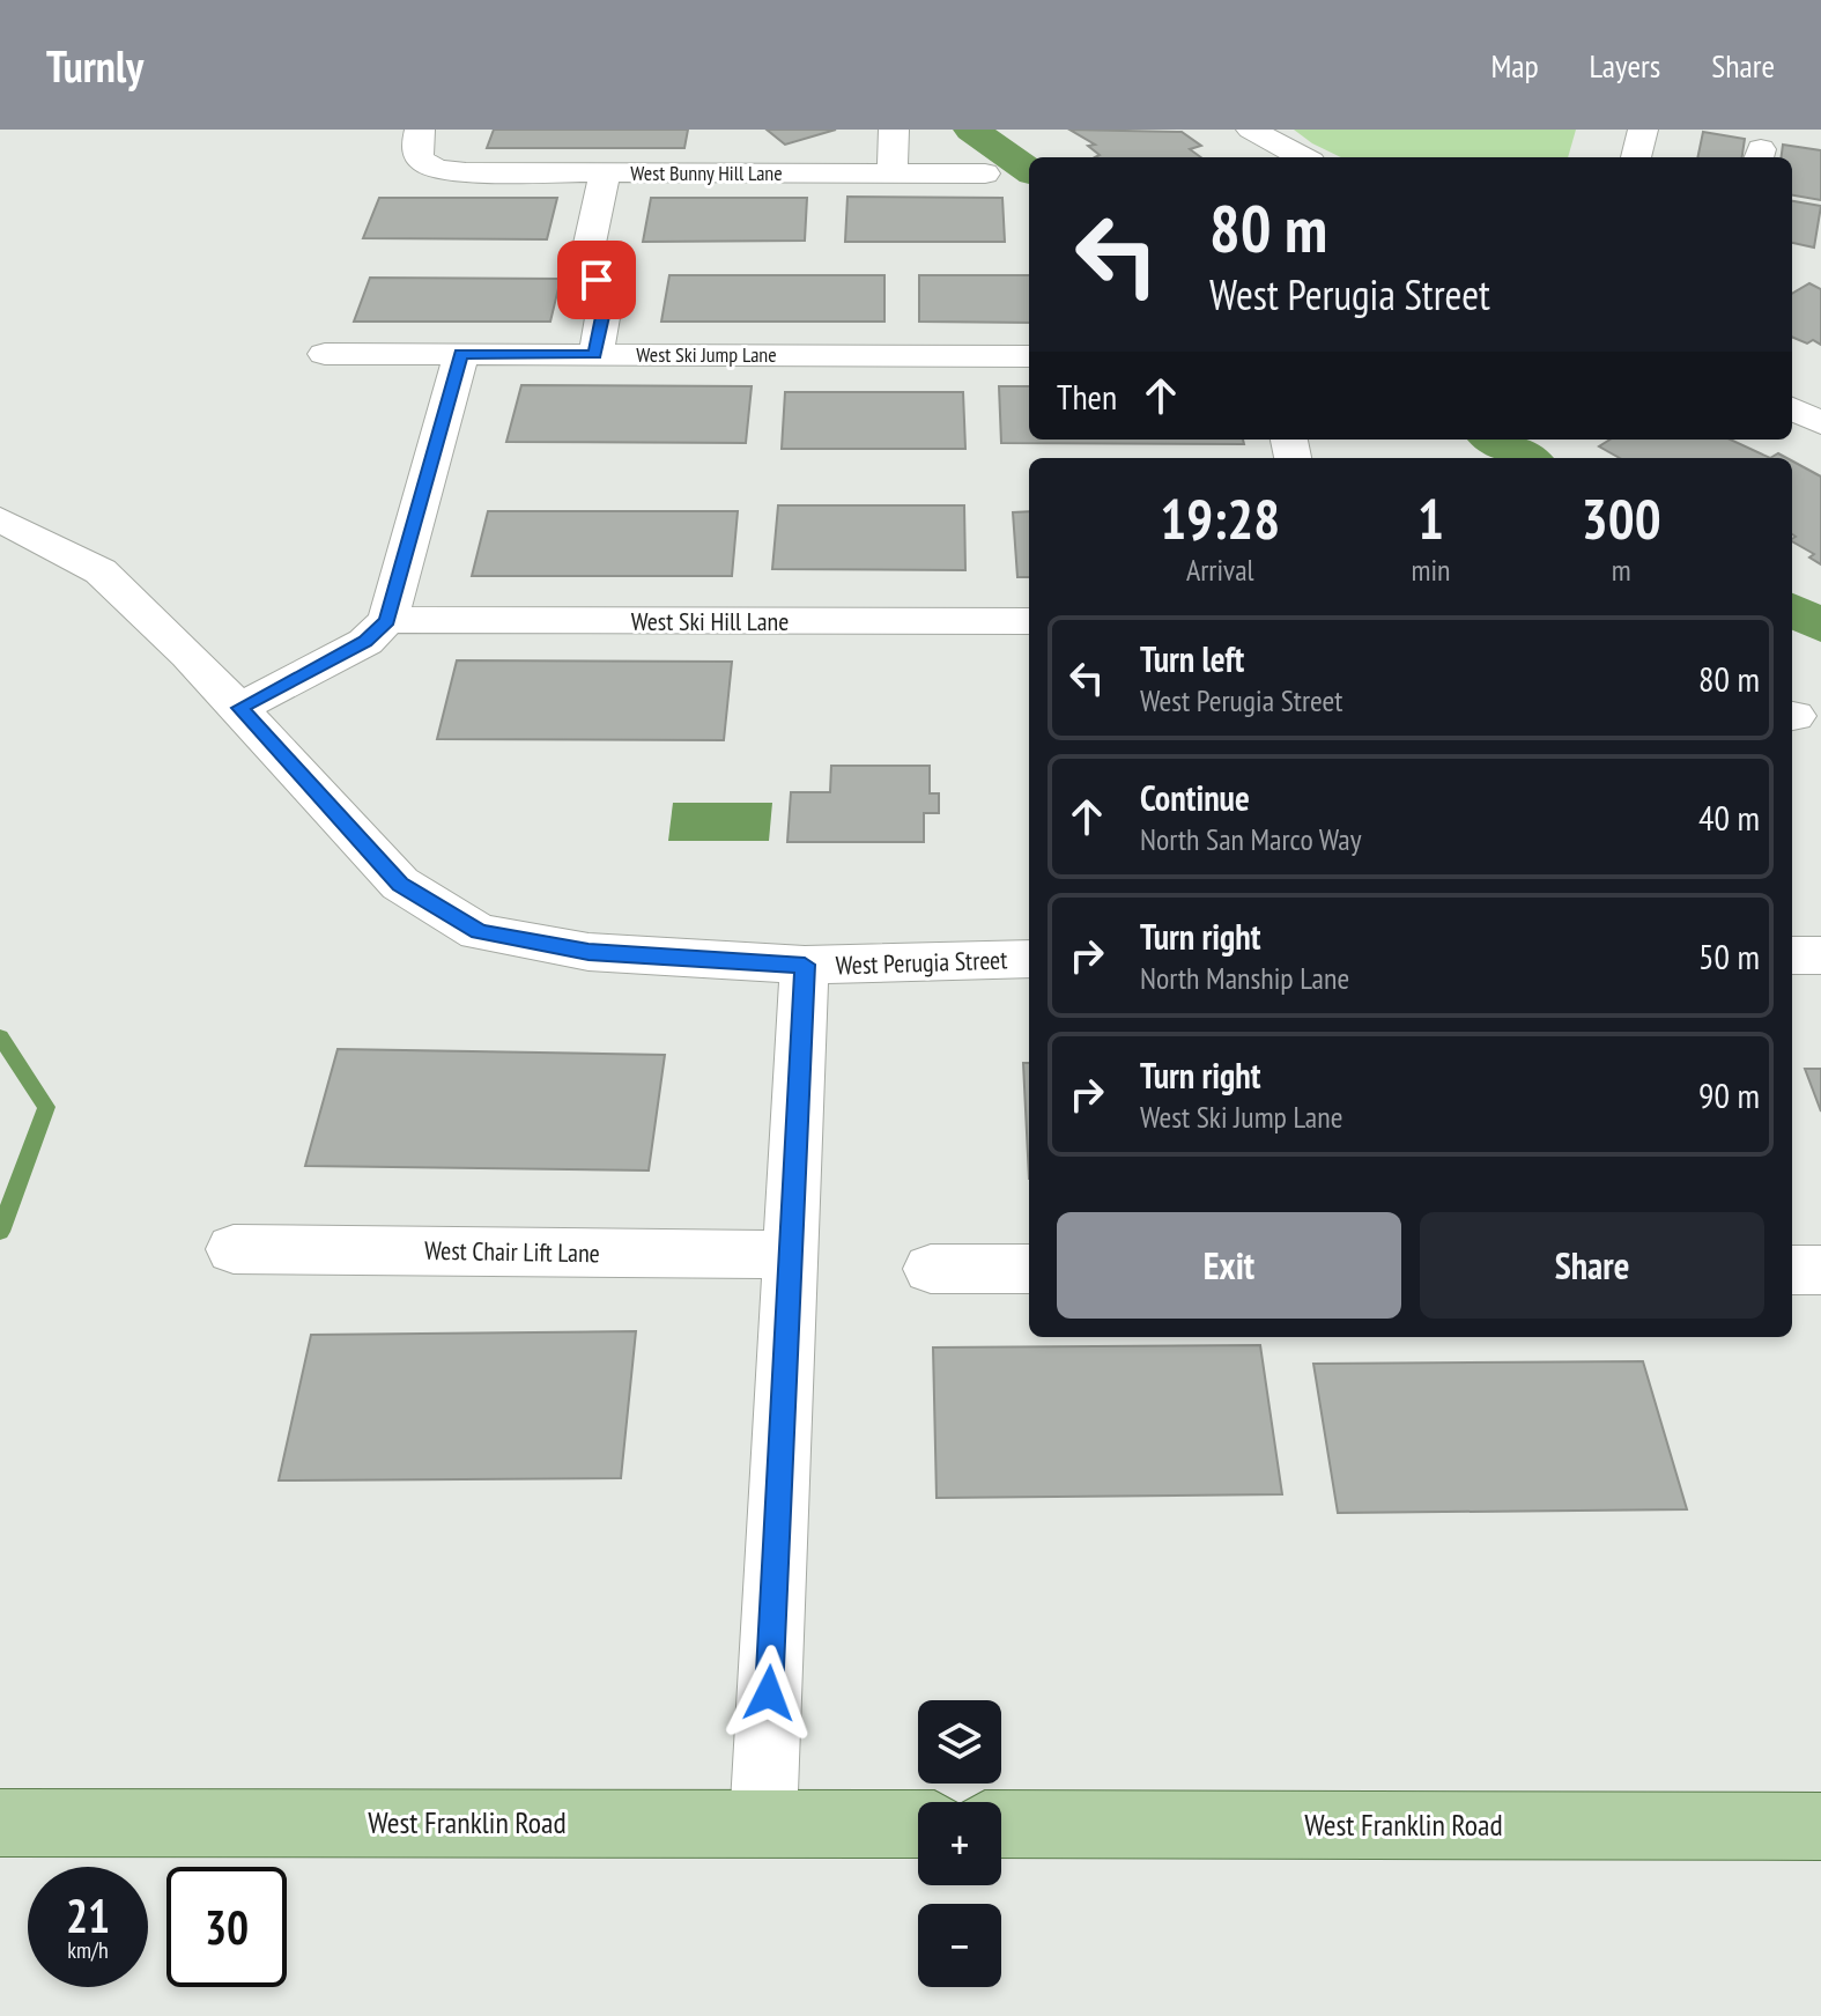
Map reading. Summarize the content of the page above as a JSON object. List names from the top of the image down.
{
  "streets": {
    "main road": ["West Franklin Road"],
    "street": [
      "West Bunny Hill Lane",
      "West Ski Jump Lane",
      "West Ski Hill Lane",
      "West Perugia Street",
      "West Chair Lift Lane"
    ]
  },
  "page": {
    "header": "Turnly",
    "nav": ["Map", "Layers", "Share"],
    "turn": ["80 m", "West Perugia Street"],
    "then": "Then",
    "eta": [
      "19:28",
      "Arrival",
      "1",
      "min",
      "300",
      "m"
    ],
    "list": [
      {
        "name": "Turn left",
        "note": "West Perugia Street",
        "value": "80 m"
      },
      {
        "name": "Continue",
        "note": "North San Marco Way",
        "value": "40 m"
      },
      {
        "name": "Turn right",
        "note": "North Manship Lane",
        "value": "50 m"
      },
      {
        "name": "Turn right",
        "note": "West Ski Jump Lane",
        "value": "90 m"
      }
    ],
    "buttons": ["Exit", "Share"],
    "map_buttons": ["+", "−"],
    "speed": "21 km/h",
    "limit": "30"
  }
}
